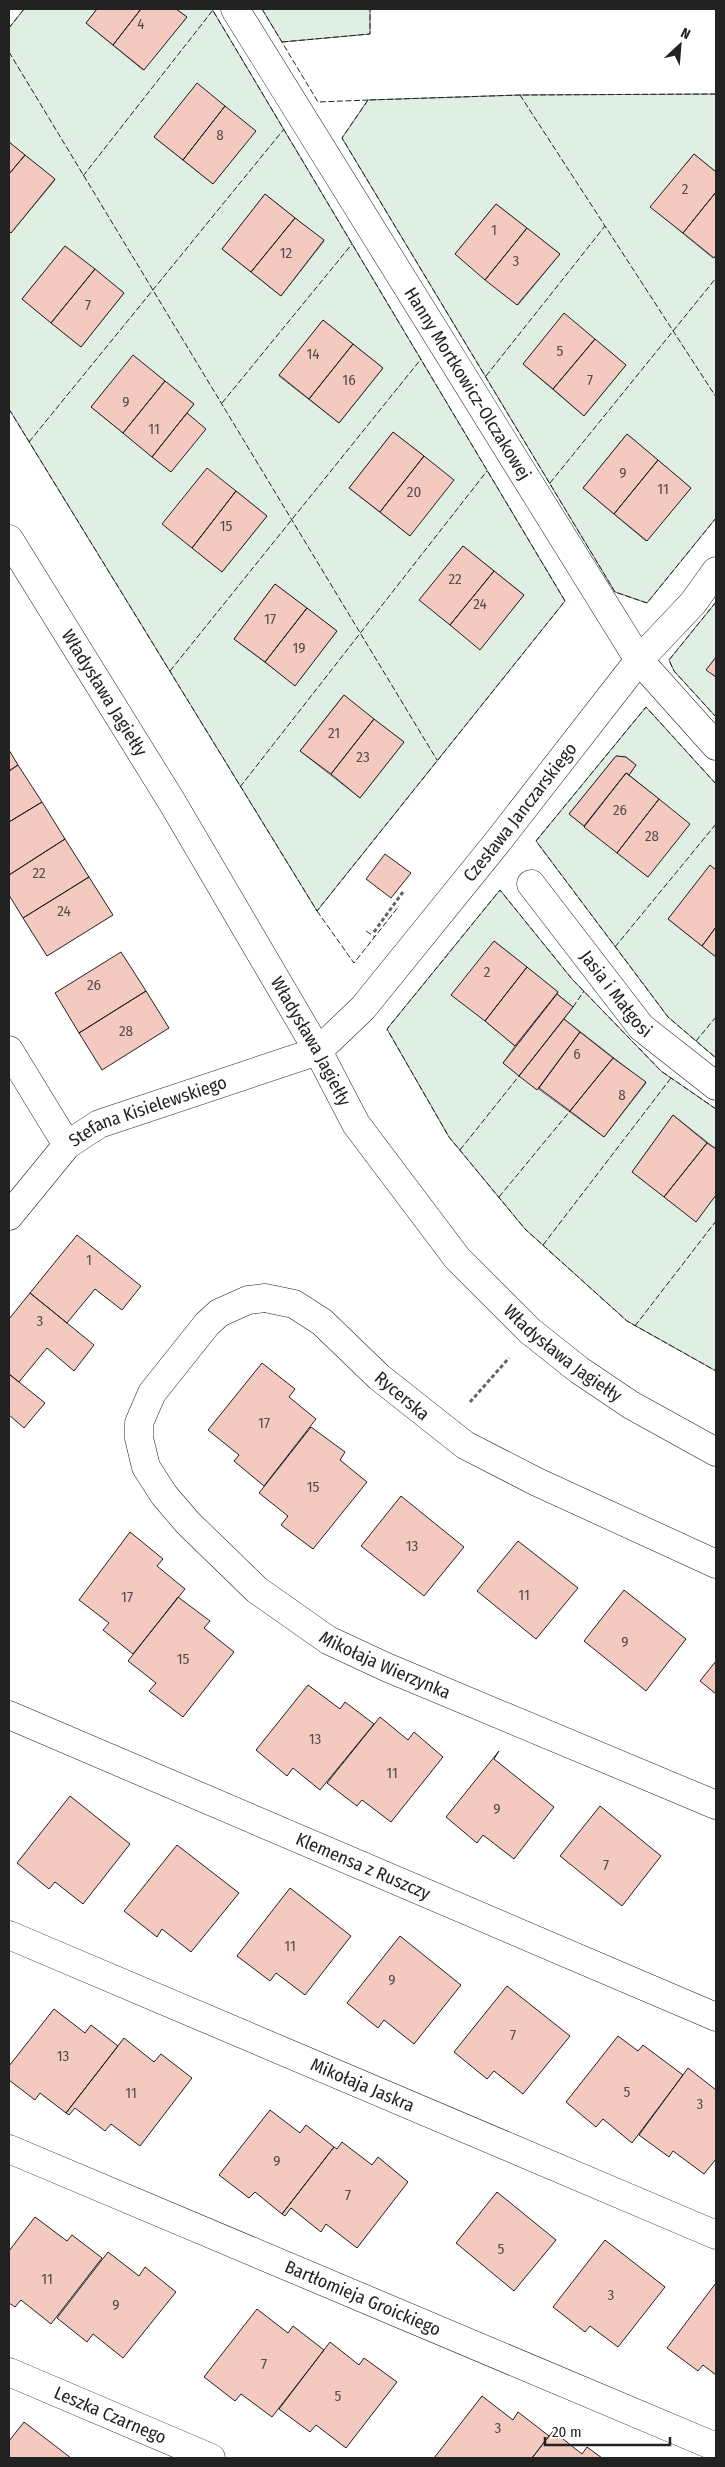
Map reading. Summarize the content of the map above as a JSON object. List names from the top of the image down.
{
  "streets": {
    "street": [
      "Hanny Mortkowicz-Olczakowej",
      "Władysława Jagiełły",
      "Czesława Janczarskiego",
      "Jasia i Małgosi",
      "Stefana Kisielewskiego",
      "Rycerska",
      "Mikołaja Wierzynka",
      "Klemensa z Ruszczy",
      "Mikołaja Jaskra",
      "Bartłomieja Groickiego",
      "Leszka Czarnego"
    ]
  },
  "crossings": [
    ["Hanny Mortkowicz-Olczakowej", "Czesława Janczarskiego"],
    ["Władysława Jagiełły", "Czesława Janczarskiego"],
    ["Władysława Jagiełły", "Stefana Kisielewskiego"],
    ["Czesława Janczarskiego", "Stefana Kisielewskiego"],
    ["Rycerska", "Mikołaja Wierzynka"]
  ],
  "house_numbers": [
    "4",
    "8",
    "2",
    "1",
    "12",
    "3",
    "7",
    "5",
    "14",
    "16",
    "7",
    "9",
    "11",
    "9",
    "11",
    "20",
    "15",
    "22",
    "24",
    "17",
    "19",
    "21",
    "23",
    "26",
    "28",
    "22",
    "24",
    "2",
    "26",
    "28",
    "6",
    "8",
    "1",
    "3",
    "17",
    "15",
    "13",
    "11",
    "17",
    "9",
    "15",
    "13",
    "11",
    "9",
    "7",
    "11",
    "9",
    "7",
    "13",
    "5",
    "11",
    "3",
    "9",
    "7",
    "5",
    "11",
    "3",
    "9",
    "7",
    "5",
    "3"
  ],
  "scale_bar": "20 m",
  "north": "top right"
}
